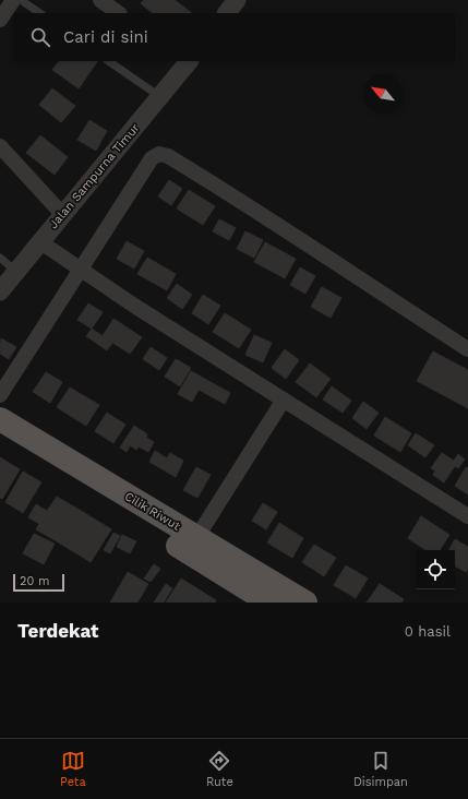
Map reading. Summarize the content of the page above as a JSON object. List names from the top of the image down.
{
  "streets": {
    "main road": ["Cilik Riwut"],
    "street": ["Jalan Sampurna Timur"]
  },
  "scale_bar": "20 m",
  "north": "top left",
  "page": {
    "search": "Cari di sini",
    "scale": "20 m",
    "heading": ["Terdekat", "0 hasil"],
    "nav": ["Peta", "Rute", "Disimpan"]
  }
}
